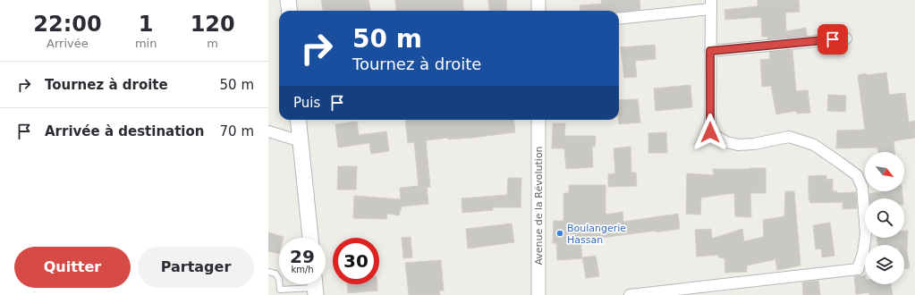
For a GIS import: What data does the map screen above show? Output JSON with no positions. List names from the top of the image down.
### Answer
{
  "streets": {
    "street": ["Avenue de la Révolution"]
  },
  "places": ["Boulangerie Hassan"],
  "north": "bottom right",
  "page": {
    "eta": [
      "22:00",
      "Arrivée",
      "1",
      "min",
      "120",
      "m"
    ],
    "turn": ["50 m", "Tournez à droite"],
    "list": [
      {
        "name": "Tournez à droite",
        "value": "50 m"
      },
      {
        "name": "Arrivée à destination",
        "value": "70 m"
      }
    ],
    "then": "Puis",
    "speed": "29 km/h",
    "limit": "30",
    "buttons": ["Quitter", "Partager"]
  }
}
